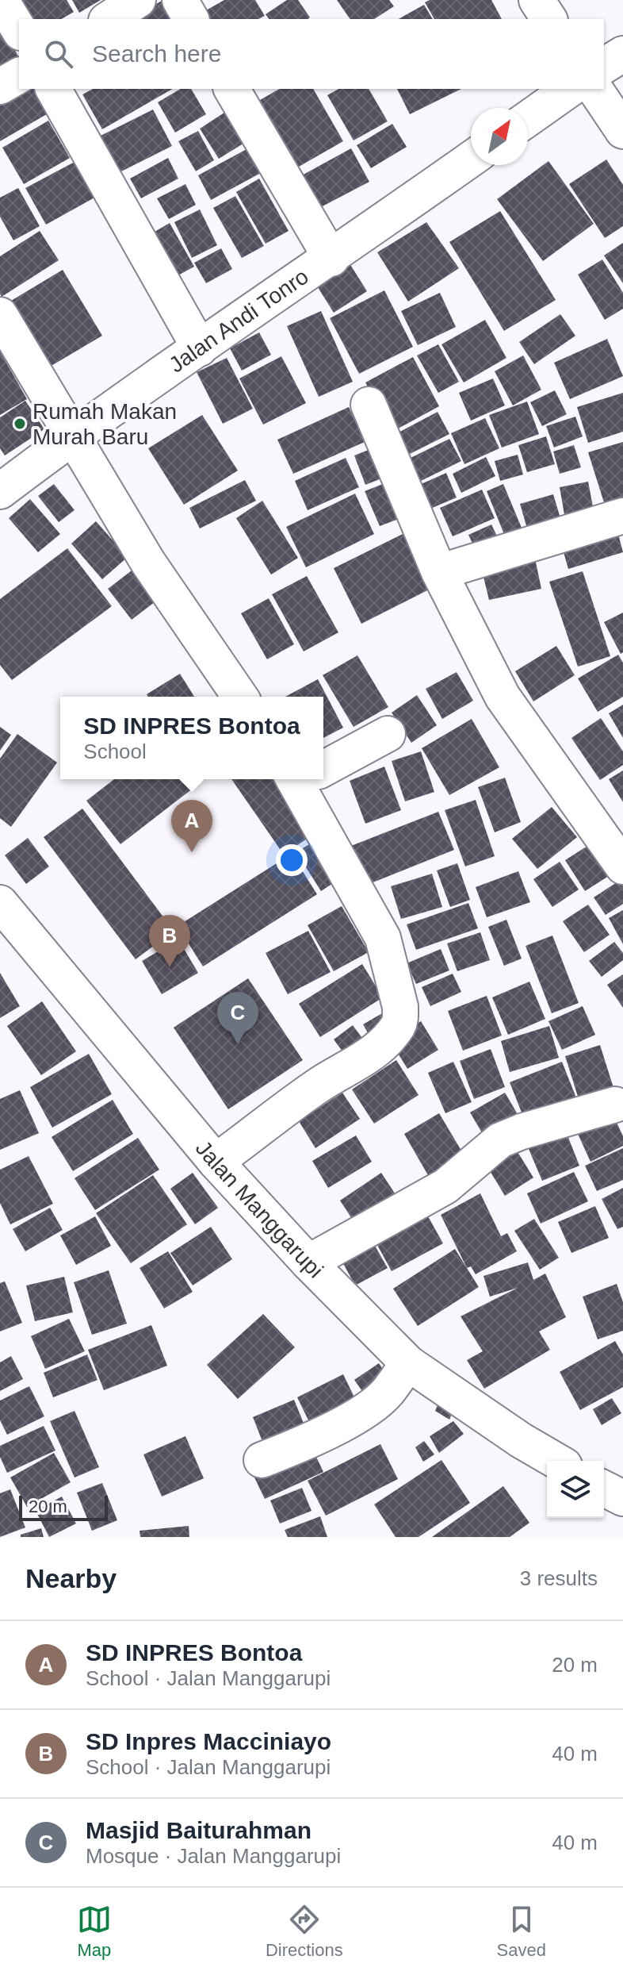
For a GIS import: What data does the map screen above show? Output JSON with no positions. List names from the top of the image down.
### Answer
{
  "streets": {
    "street": ["Jalan Andi Tonro", "Jalan Manggarupi"]
  },
  "places": ["Rumah Makan Murah Baru"],
  "scale_bar": "20 m",
  "north": "top right",
  "page": {
    "search": "Search here",
    "popup": ["SD INPRES Bontoa", "School"],
    "pins": ["A", "B", "C"],
    "scale": "20 m",
    "heading": ["Nearby", "3 results"],
    "list": [
      {
        "mark": "A",
        "name": "SD INPRES Bontoa",
        "note": "School · Jalan Manggarupi",
        "value": "20 m"
      },
      {
        "mark": "B",
        "name": "SD Inpres Macciniayo",
        "note": "School · Jalan Manggarupi",
        "value": "40 m"
      },
      {
        "mark": "C",
        "name": "Masjid Baiturahman",
        "note": "Mosque · Jalan Manggarupi",
        "value": "40 m"
      }
    ],
    "nav": ["Map", "Directions", "Saved"]
  }
}
